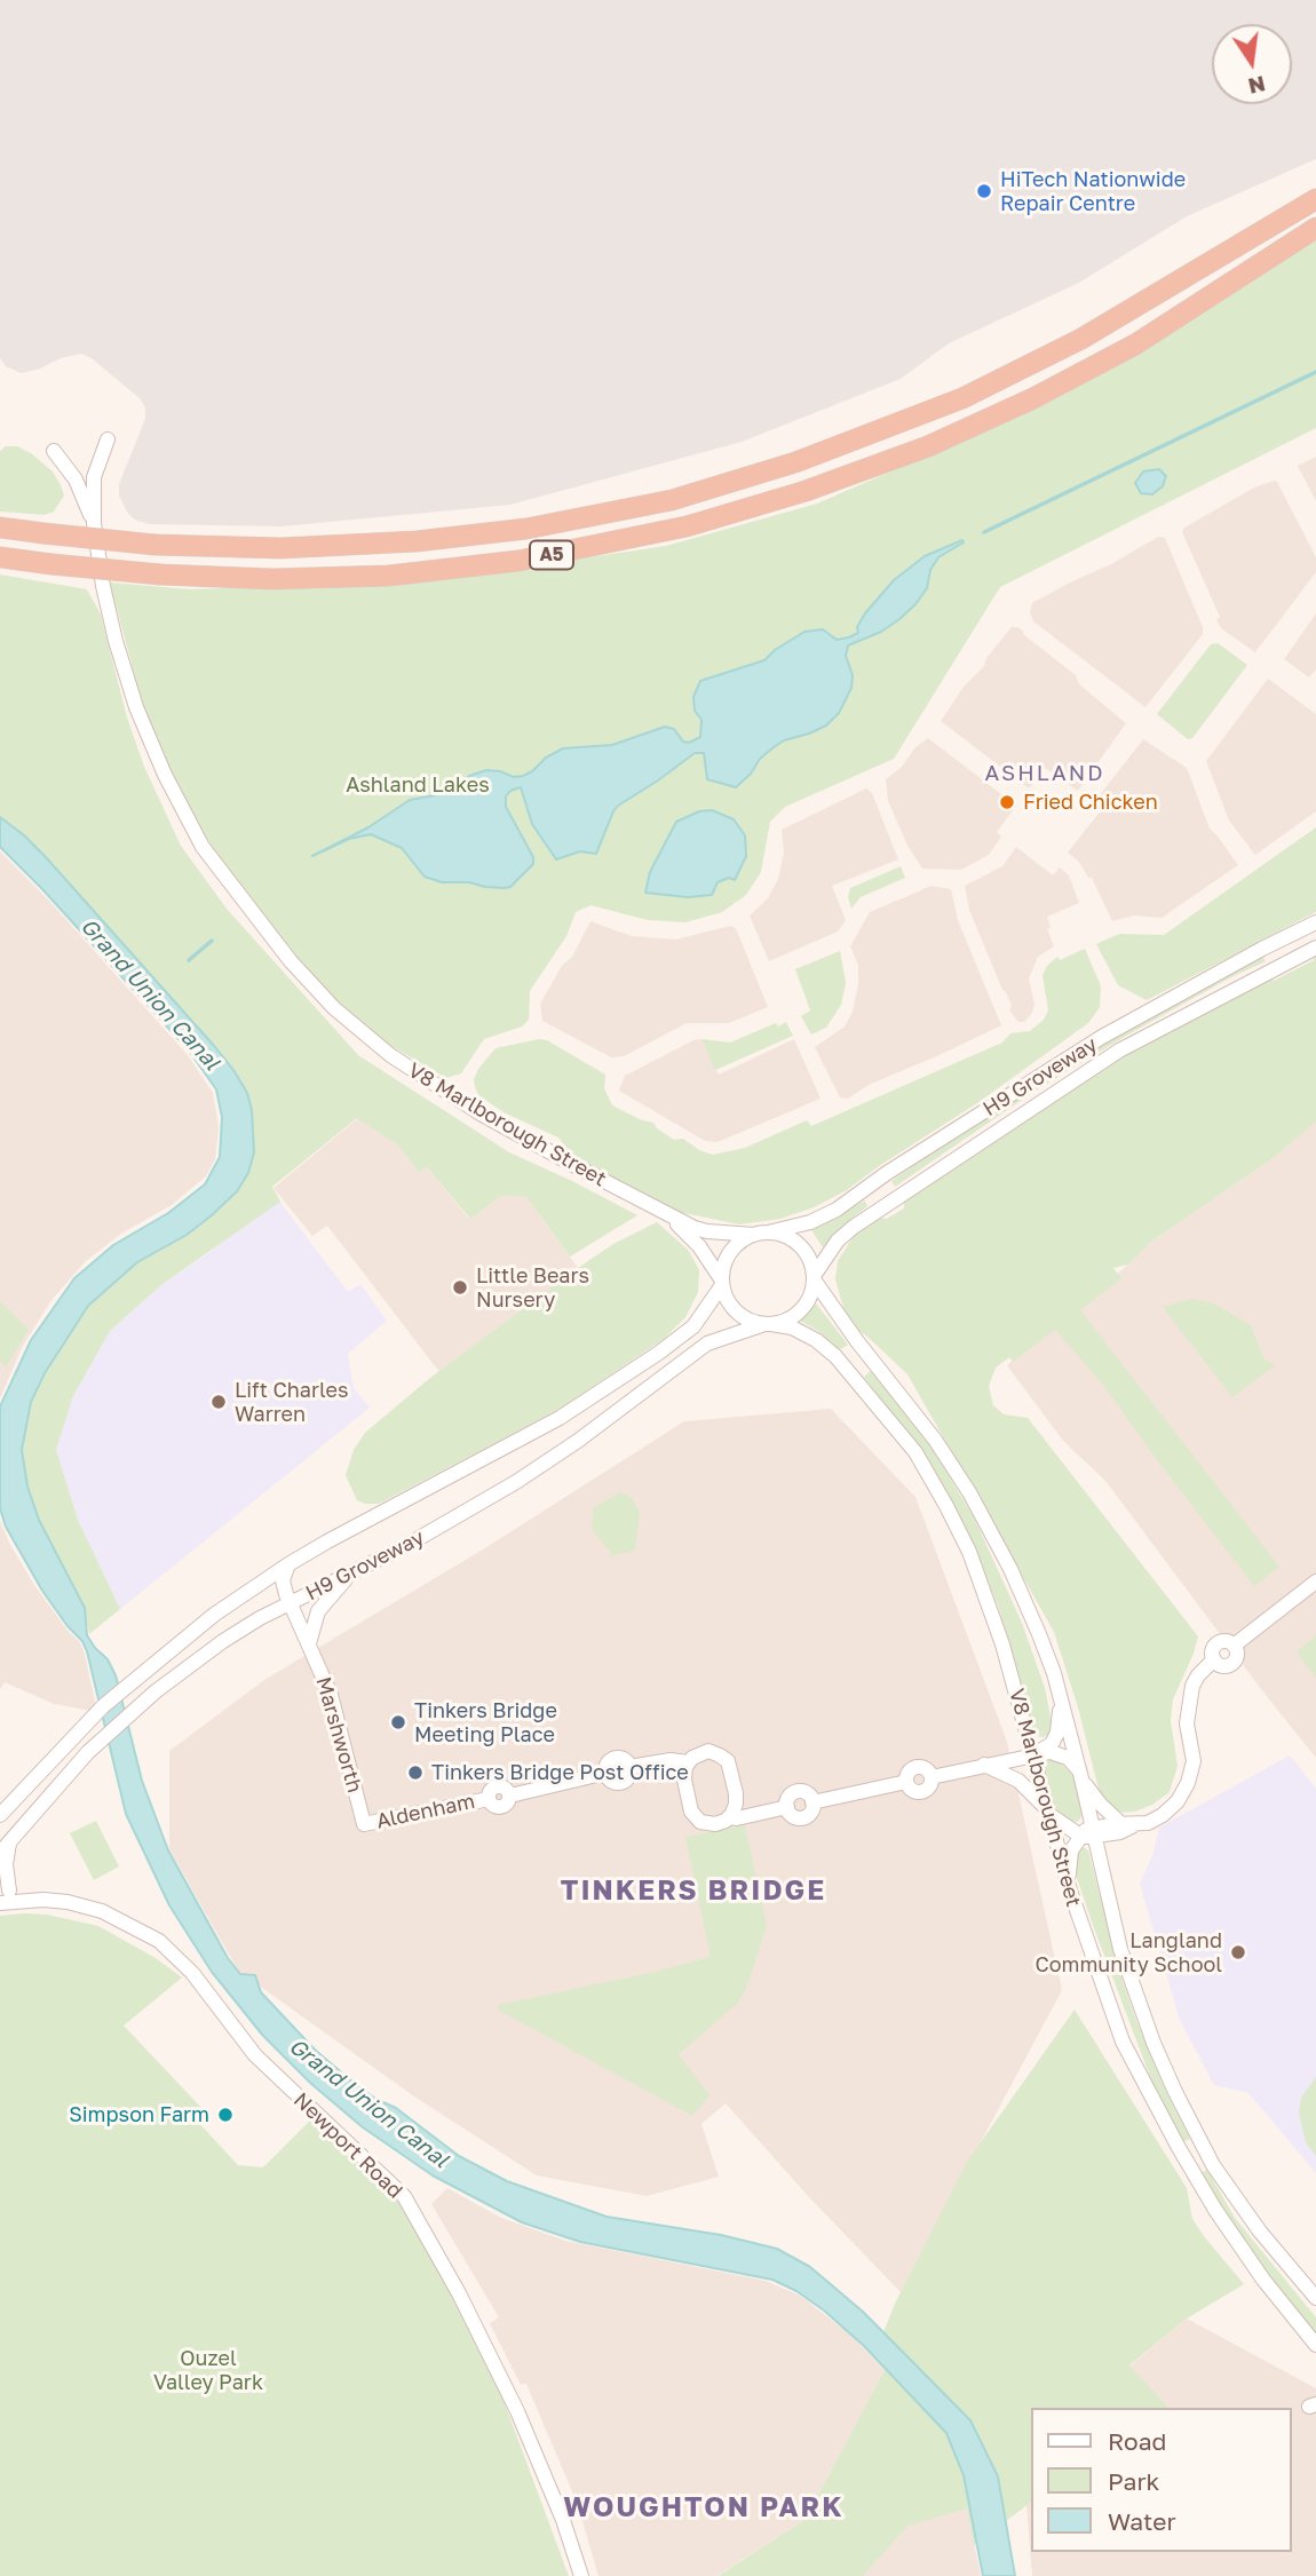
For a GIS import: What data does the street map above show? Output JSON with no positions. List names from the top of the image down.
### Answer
{
  "streets": {
    "highway": ["A5"],
    "street": [
      "H9 Groveway",
      "V8 Marlborough Street",
      "Marshworth",
      "Aldenham",
      "Newport Road"
    ]
  },
  "crossings": [
    ["H9 Groveway", "V8 Marlborough Street"],
    ["H9 Groveway", "Marshworth"],
    ["Marshworth", "Aldenham"]
  ],
  "districts": ["ASHLAND", "TINKERS BRIDGE", "WOUGHTON PARK"],
  "water": ["Grand Union Canal"],
  "parks": ["Ashland Lakes", "Ouzel Valley Park"],
  "places": [
    "HiTech Nationwide Repair Centre",
    "Fried Chicken",
    "Little Bears Nursery",
    "Lift Charles Warren",
    "Tinkers Bridge Meeting Place",
    "Tinkers Bridge Post Office",
    "Langland Community School",
    "Simpson Farm"
  ],
  "legend": ["Road", "Park", "Water"],
  "north": "bottom"
}
